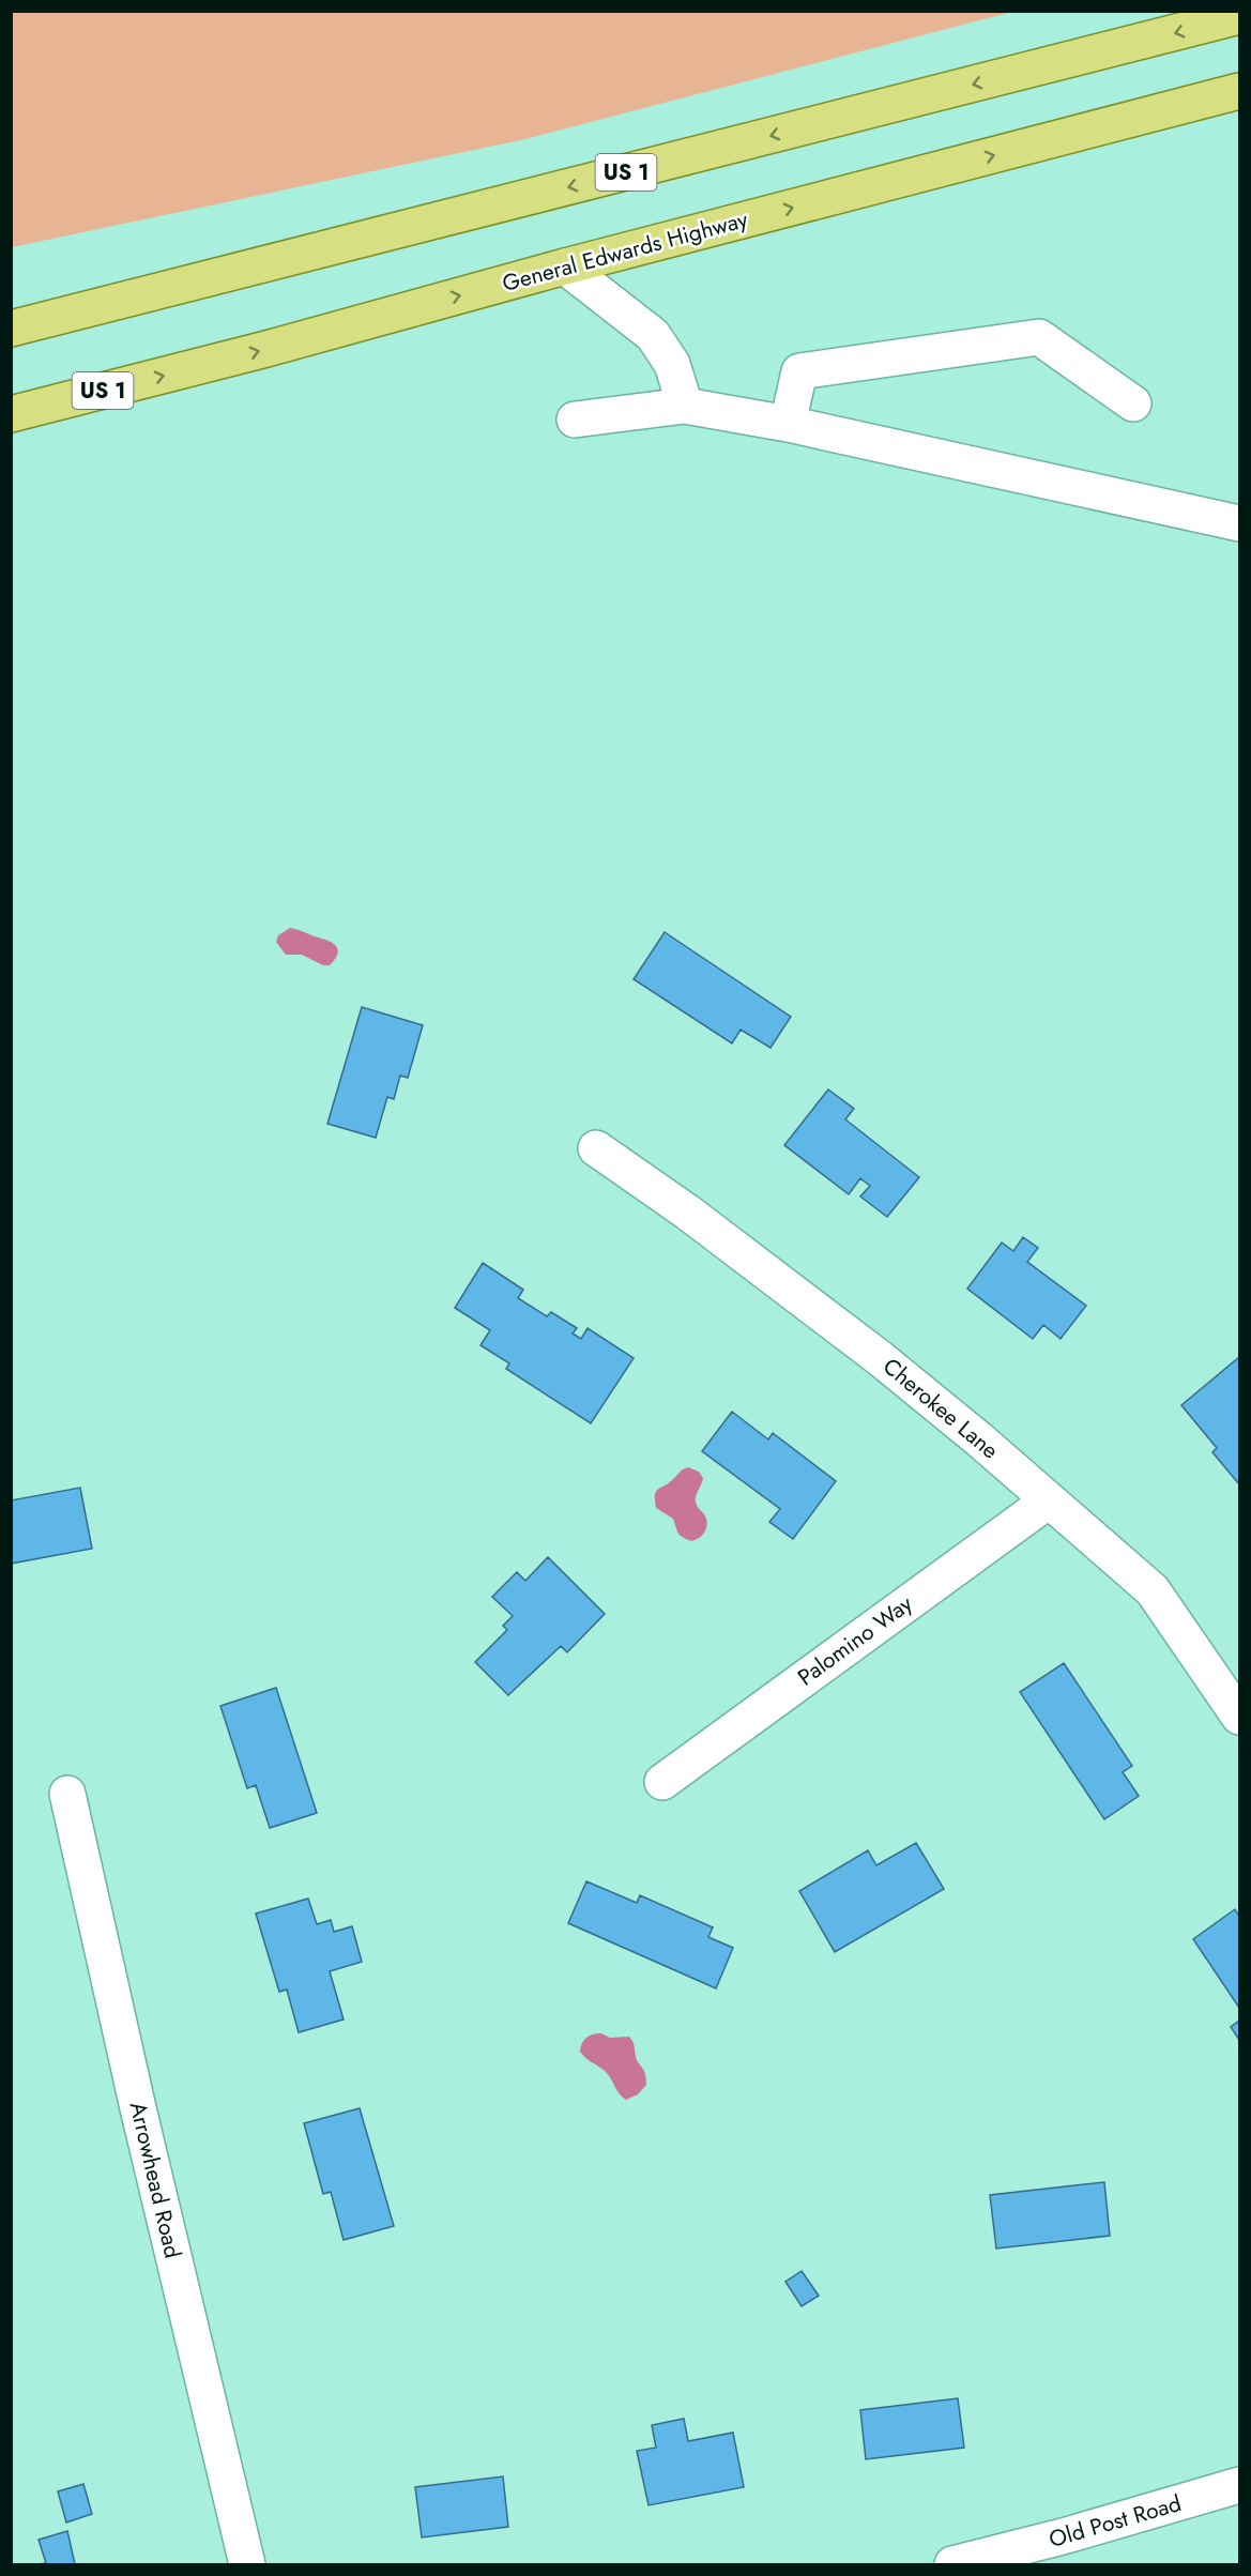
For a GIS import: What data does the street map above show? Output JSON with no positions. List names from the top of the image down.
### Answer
{
  "streets": {
    "main road": ["US 1", "General Edwards Highway"],
    "street": [
      "Cherokee Lane",
      "Palomino Way",
      "Arrowhead Road",
      "Old Post Road"
    ]
  },
  "crossings": [
    ["Cherokee Lane", "Palomino Way"]
  ]
}
